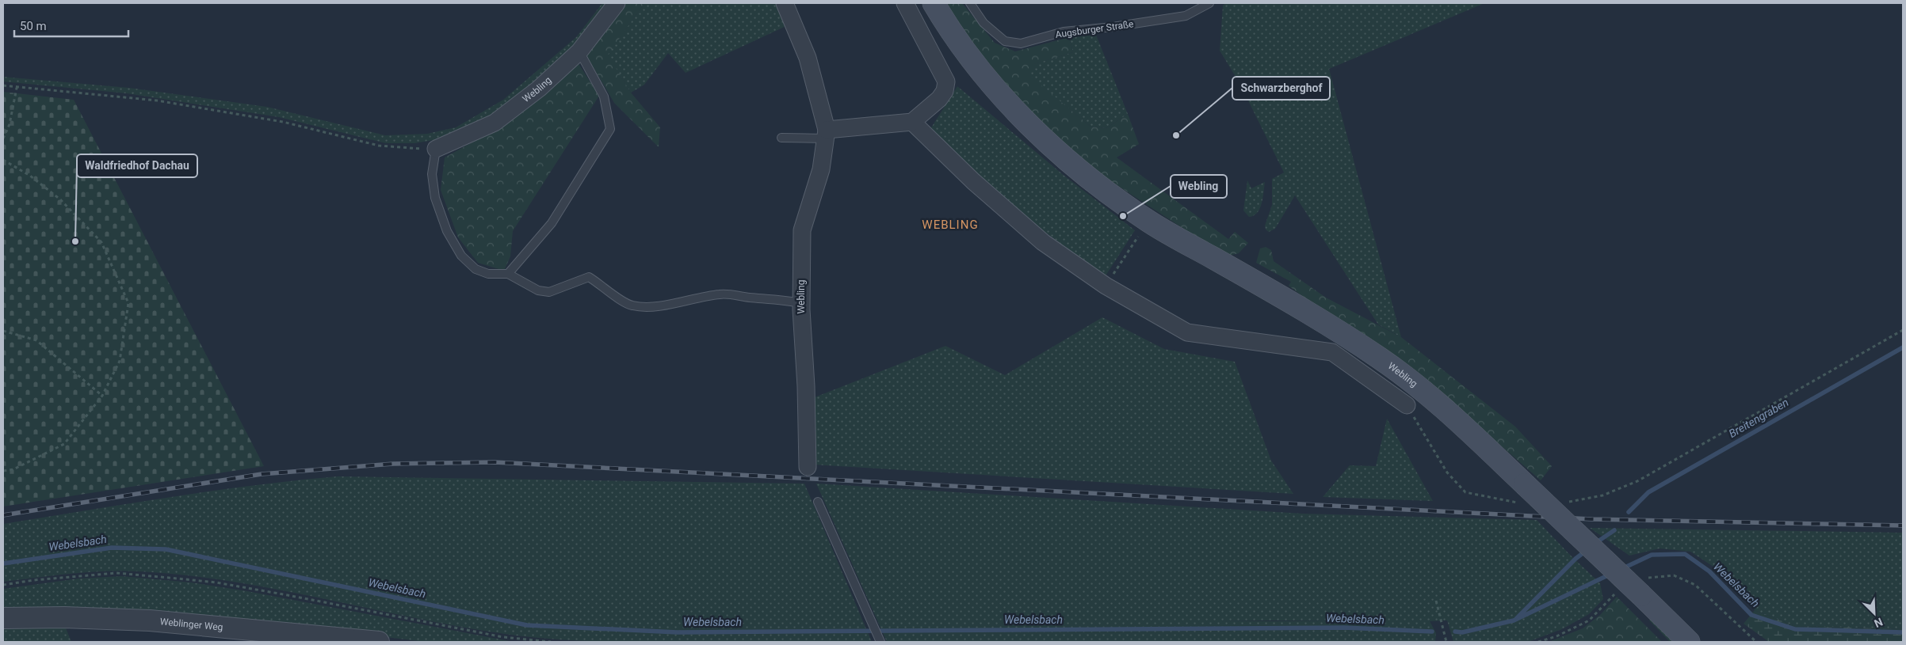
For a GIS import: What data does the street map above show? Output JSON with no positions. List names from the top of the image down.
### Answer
{
  "streets": {
    "main road": ["Webling"],
    "street": ["Weblinger Weg"],
    "lane": ["Augsburger Straße"]
  },
  "districts": ["WEBLING"],
  "water": ["Breitengraben", "Webelsbach"],
  "places": ["Schwarzberghof", "Webling", "Waldfriedhof Dachau"],
  "scale_bar": "50 m",
  "north": "bottom right"
}
